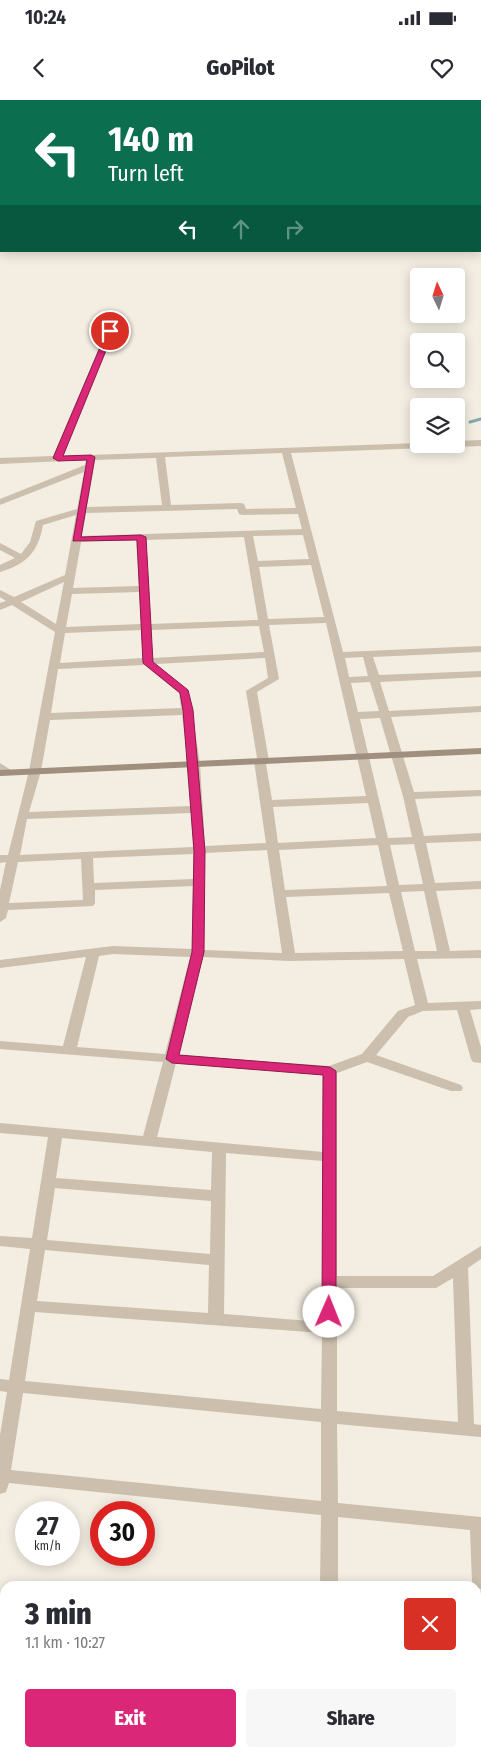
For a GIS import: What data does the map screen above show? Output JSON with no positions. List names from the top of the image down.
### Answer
{
  "north": "top",
  "page": {
    "status": "10:24",
    "header": "GoPilot",
    "turn": ["140 m", "Turn left"],
    "speed": "27 km/h",
    "limit": "30",
    "heading": ["3 min", "1.1 km · 10:27"],
    "buttons": ["Exit", "Share"]
  }
}
